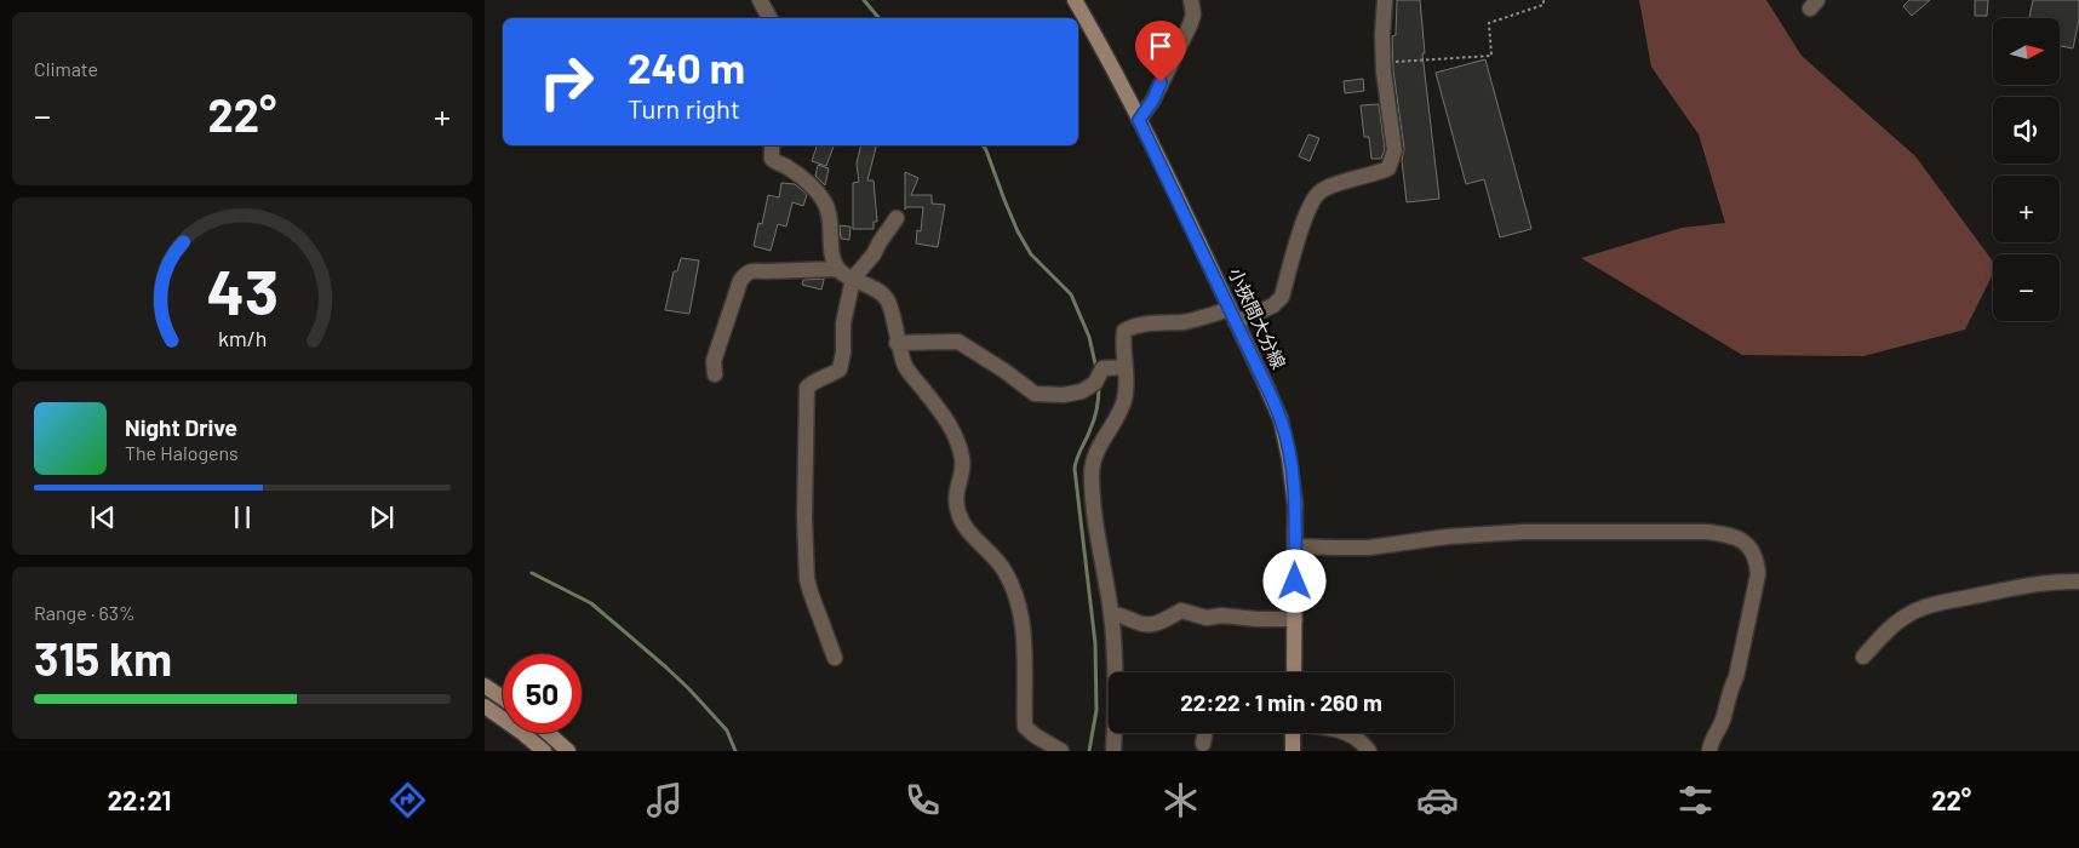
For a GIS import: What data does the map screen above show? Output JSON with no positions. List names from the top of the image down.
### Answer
{
  "streets": {
    "main road": ["小挾間大分線"]
  },
  "north": "right",
  "page": {
    "tile": [
      "Climate",
      ["Range · 63%", "315 km"]
    ],
    "map_buttons": ["+", "−"],
    "turn": ["240 m", "Turn right"],
    "heat": ["−", "22°", "+"],
    "song": ["Night Drive", "The Halogens"],
    "limit": "50",
    "trip": "22:22 · 1 min · 260 m",
    "tabs": ["22:21", "22°"],
    "gauge": ["43", "km/h"]
  }
}
